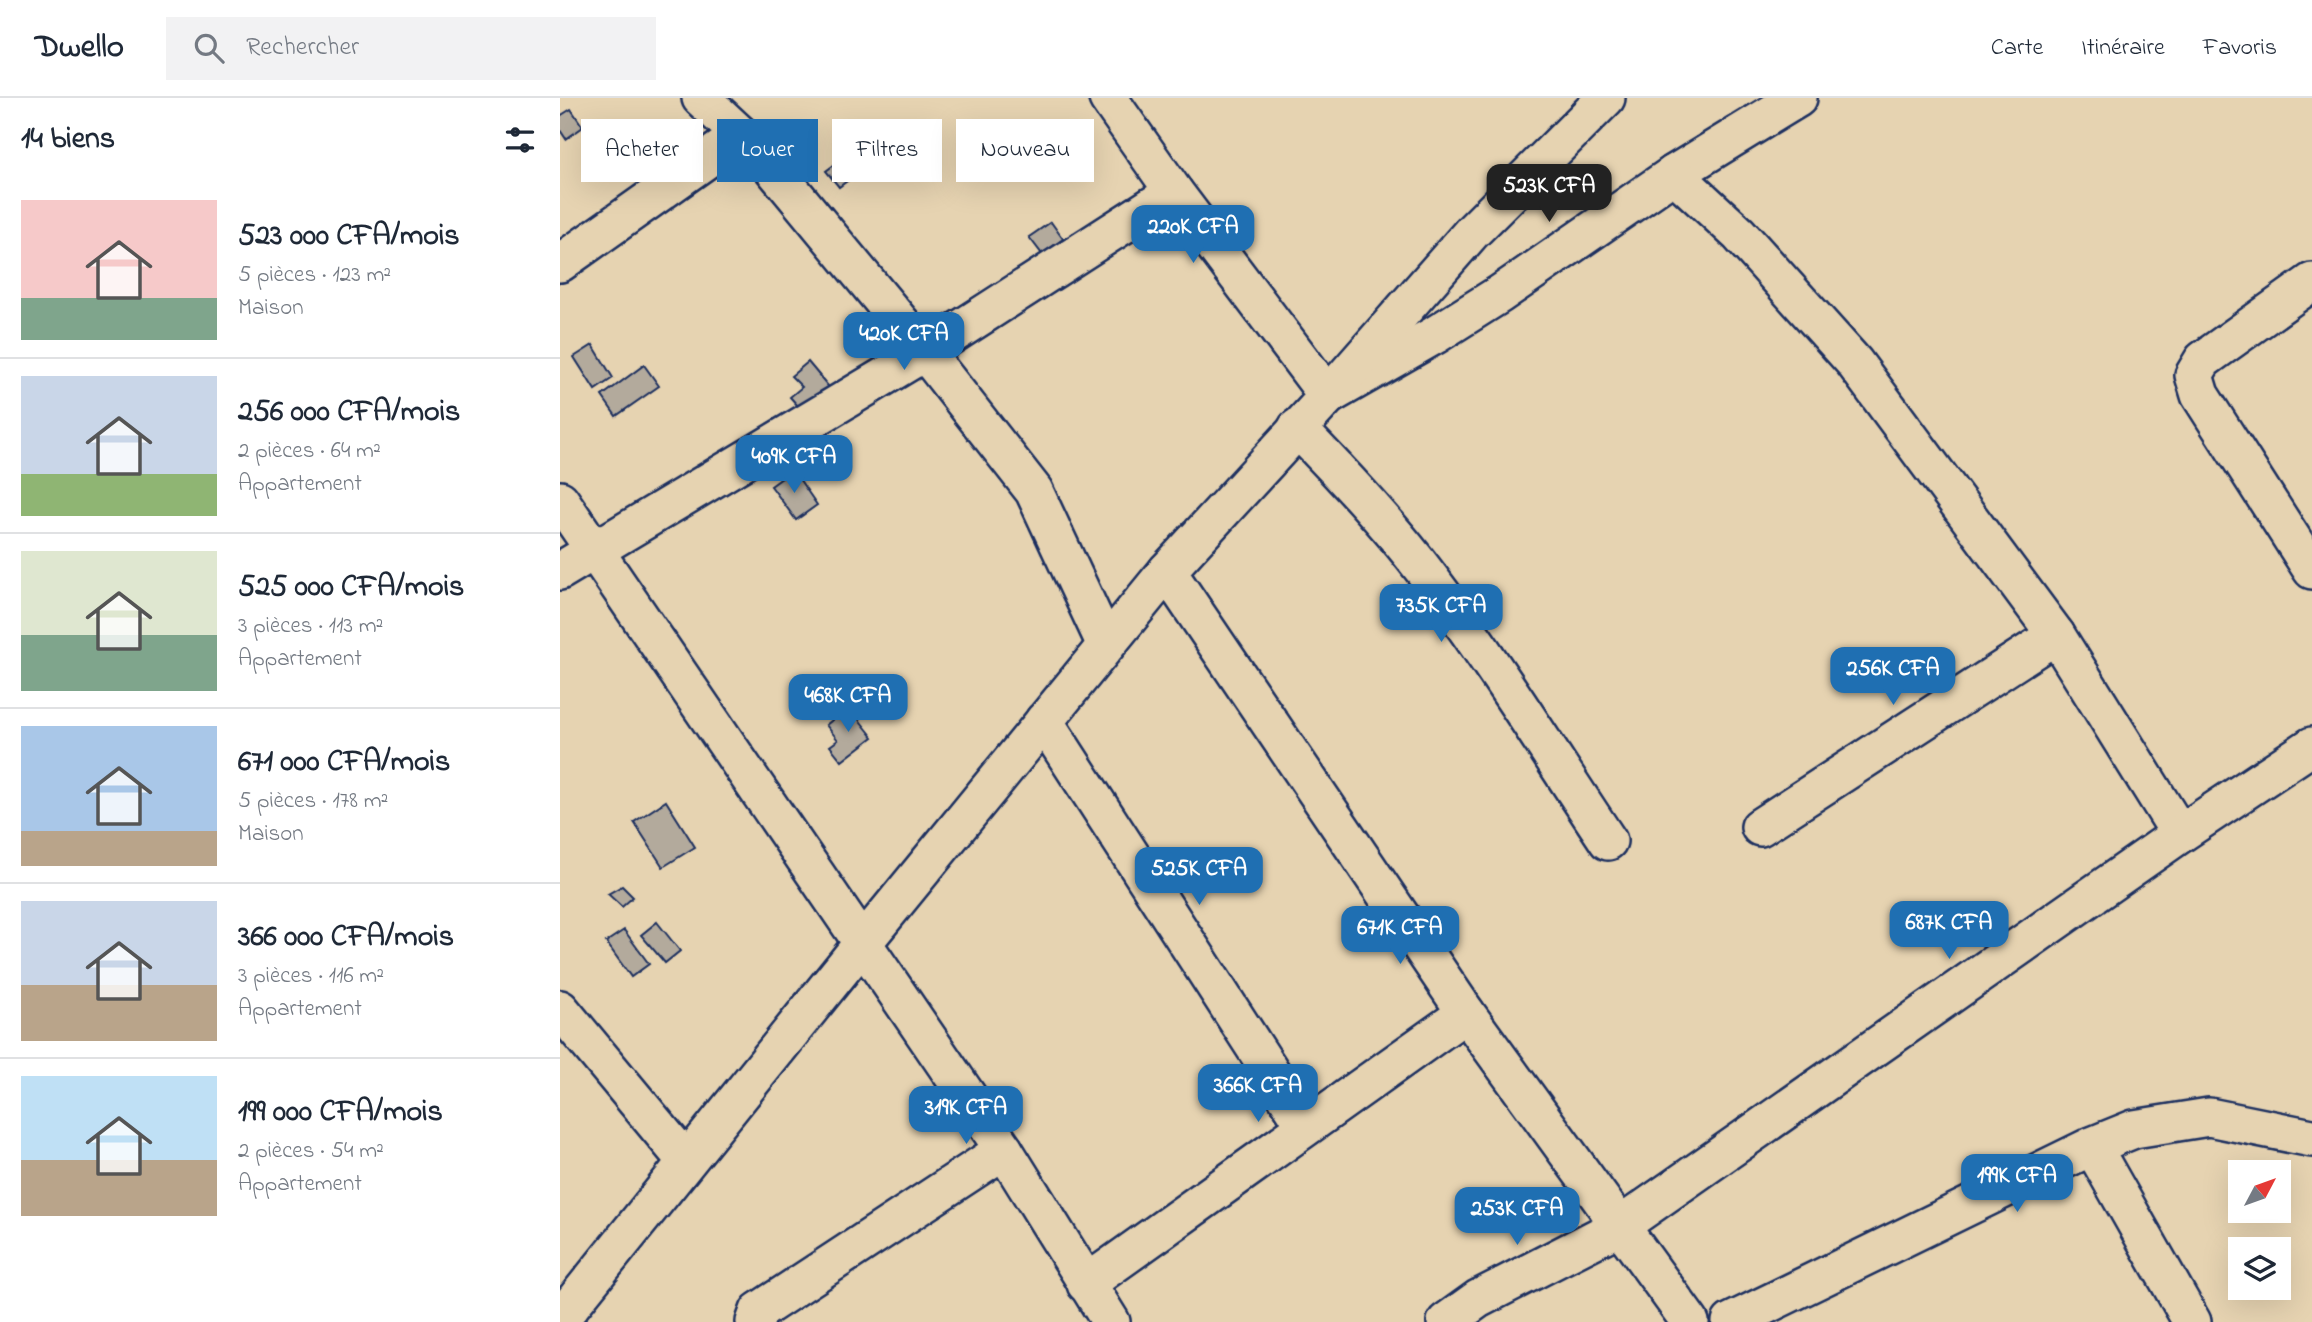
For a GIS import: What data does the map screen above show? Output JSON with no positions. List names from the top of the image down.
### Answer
{
  "north": "top right",
  "page": {
    "header": "Dwello",
    "search": "Rechercher",
    "nav": ["Carte", "Itinéraire", "Favoris"],
    "heading": "14 biens",
    "chip": [
      "Acheter",
      "Louer",
      "Filtres",
      "Nouveau"
    ],
    "price": [
      "523K CFA",
      "220K CFA",
      "420K CFA",
      "409K CFA",
      "735K CFA",
      "256K CFA",
      "468K CFA",
      "525K CFA",
      "687K CFA",
      "671K CFA",
      "366K CFA",
      "319K CFA",
      "199K CFA",
      "253K CFA"
    ],
    "list": [
      {
        "name": "523 000 CFA/mois",
        "note": "5 pièces · 123 m² · Maison"
      },
      {
        "name": "256 000 CFA/mois",
        "note": "2 pièces · 64 m² · Appartement"
      },
      {
        "name": "525 000 CFA/mois",
        "note": "3 pièces · 113 m² · Appartement"
      },
      {
        "name": "671 000 CFA/mois",
        "note": "5 pièces · 178 m² · Maison"
      },
      {
        "name": "366 000 CFA/mois",
        "note": "3 pièces · 116 m² · Appartement"
      },
      {
        "name": "199 000 CFA/mois",
        "note": "2 pièces · 54 m² · Appartement"
      }
    ]
  }
}
